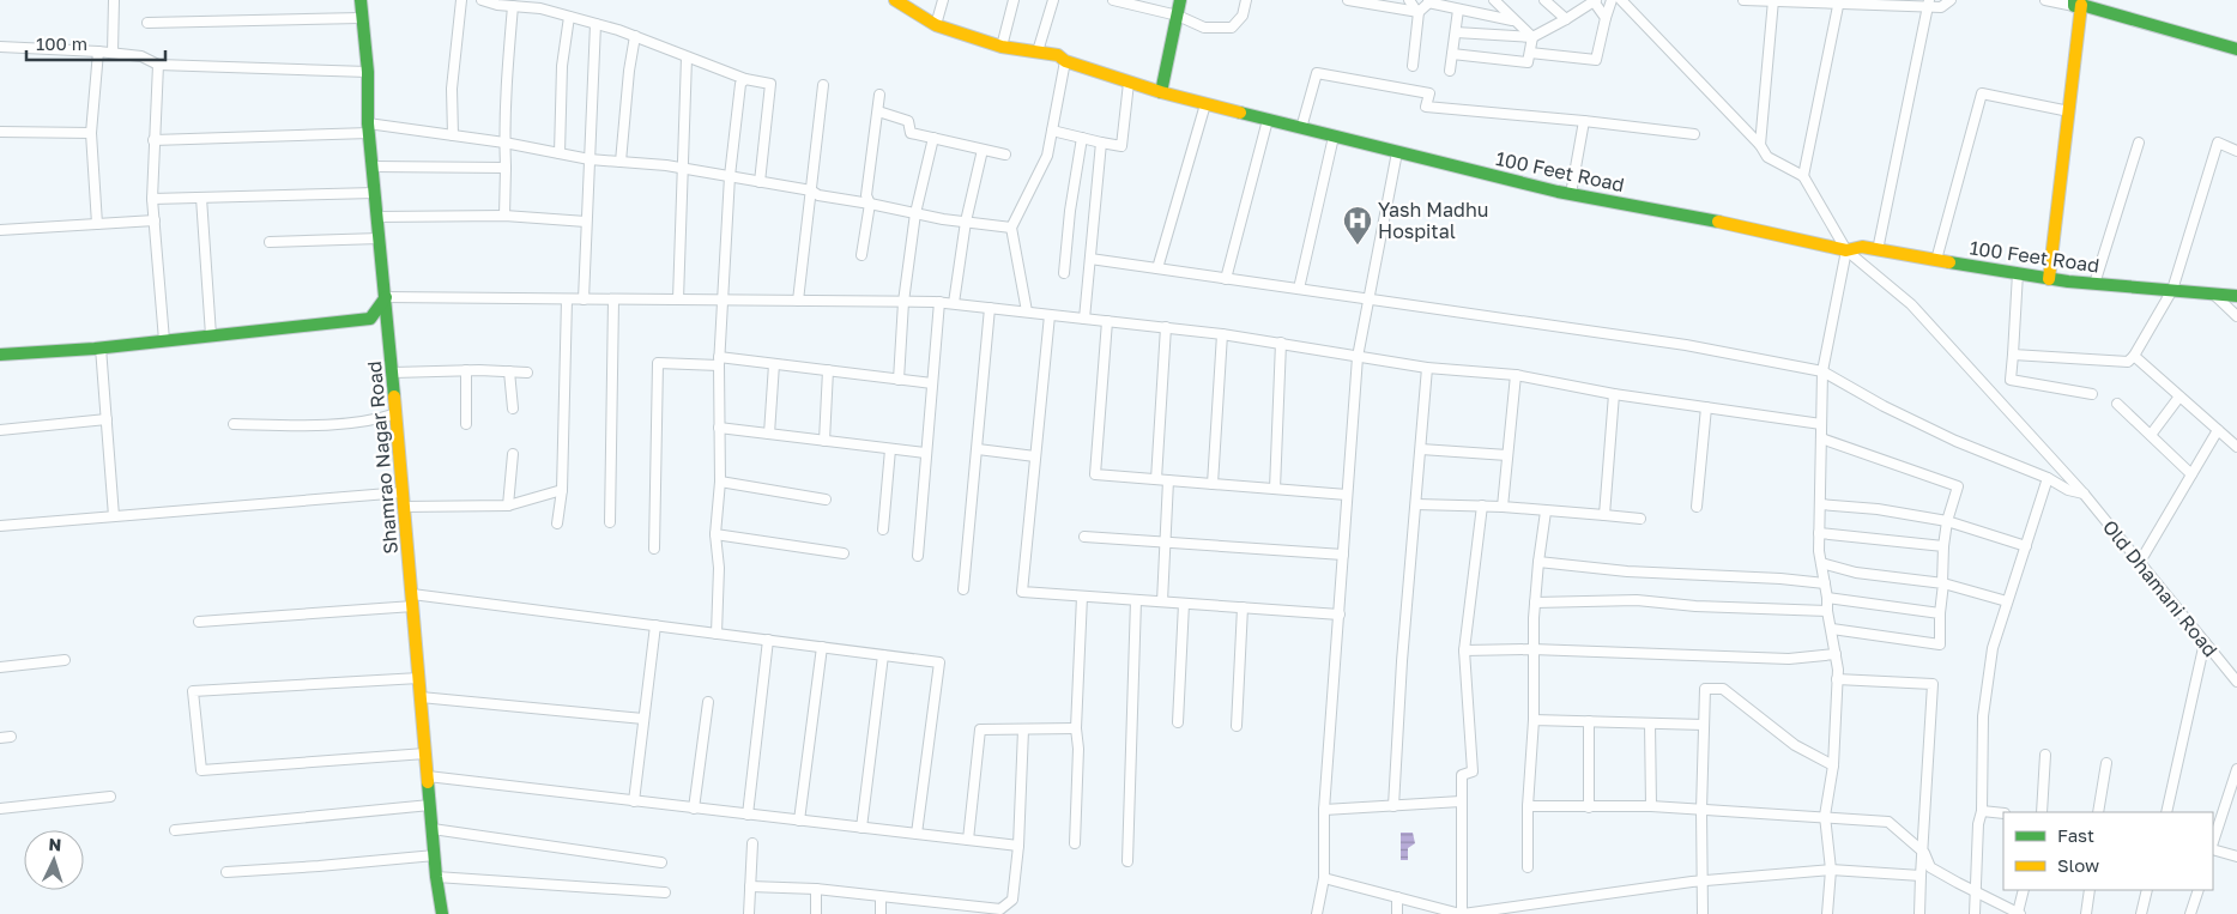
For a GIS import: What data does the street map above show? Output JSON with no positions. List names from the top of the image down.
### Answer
{
  "streets": {
    "street": ["100 Feet Road", "Shamrao Nagar Road", "Old Dhamani Road"]
  },
  "crossings": [
    ["100 Feet Road", "Old Dhamani Road"]
  ],
  "places": {
    "hospital": ["Yash Madhu Hospital"]
  },
  "legend": ["Fast", "Slow"],
  "scale_bar": "100 m",
  "north": "top"
}
